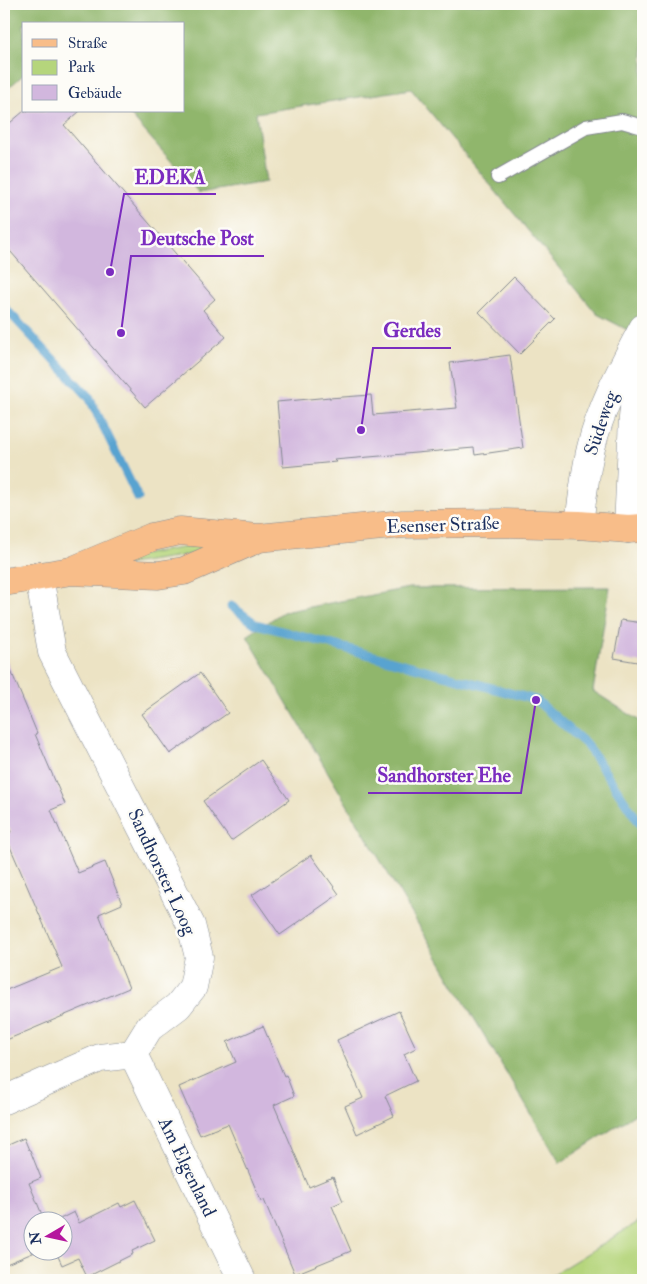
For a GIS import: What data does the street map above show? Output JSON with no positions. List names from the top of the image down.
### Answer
{
  "streets": {
    "main road": ["Esenser Straße"],
    "street": ["Südeweg", "Sandhorster Loog", "Am Elgenland"]
  },
  "crossings": [
    ["Südeweg", "Esenser Straße"],
    ["Esenser Straße", "Sandhorster Loog"],
    ["Sandhorster Loog", "Am Elgenland"]
  ],
  "places": [
    "EDEKA",
    "Deutsche Post",
    "Gerdes",
    "Sandhorster Ehe"
  ],
  "legend": ["Straße", "Park", "Gebäude"],
  "north": "left"
}
